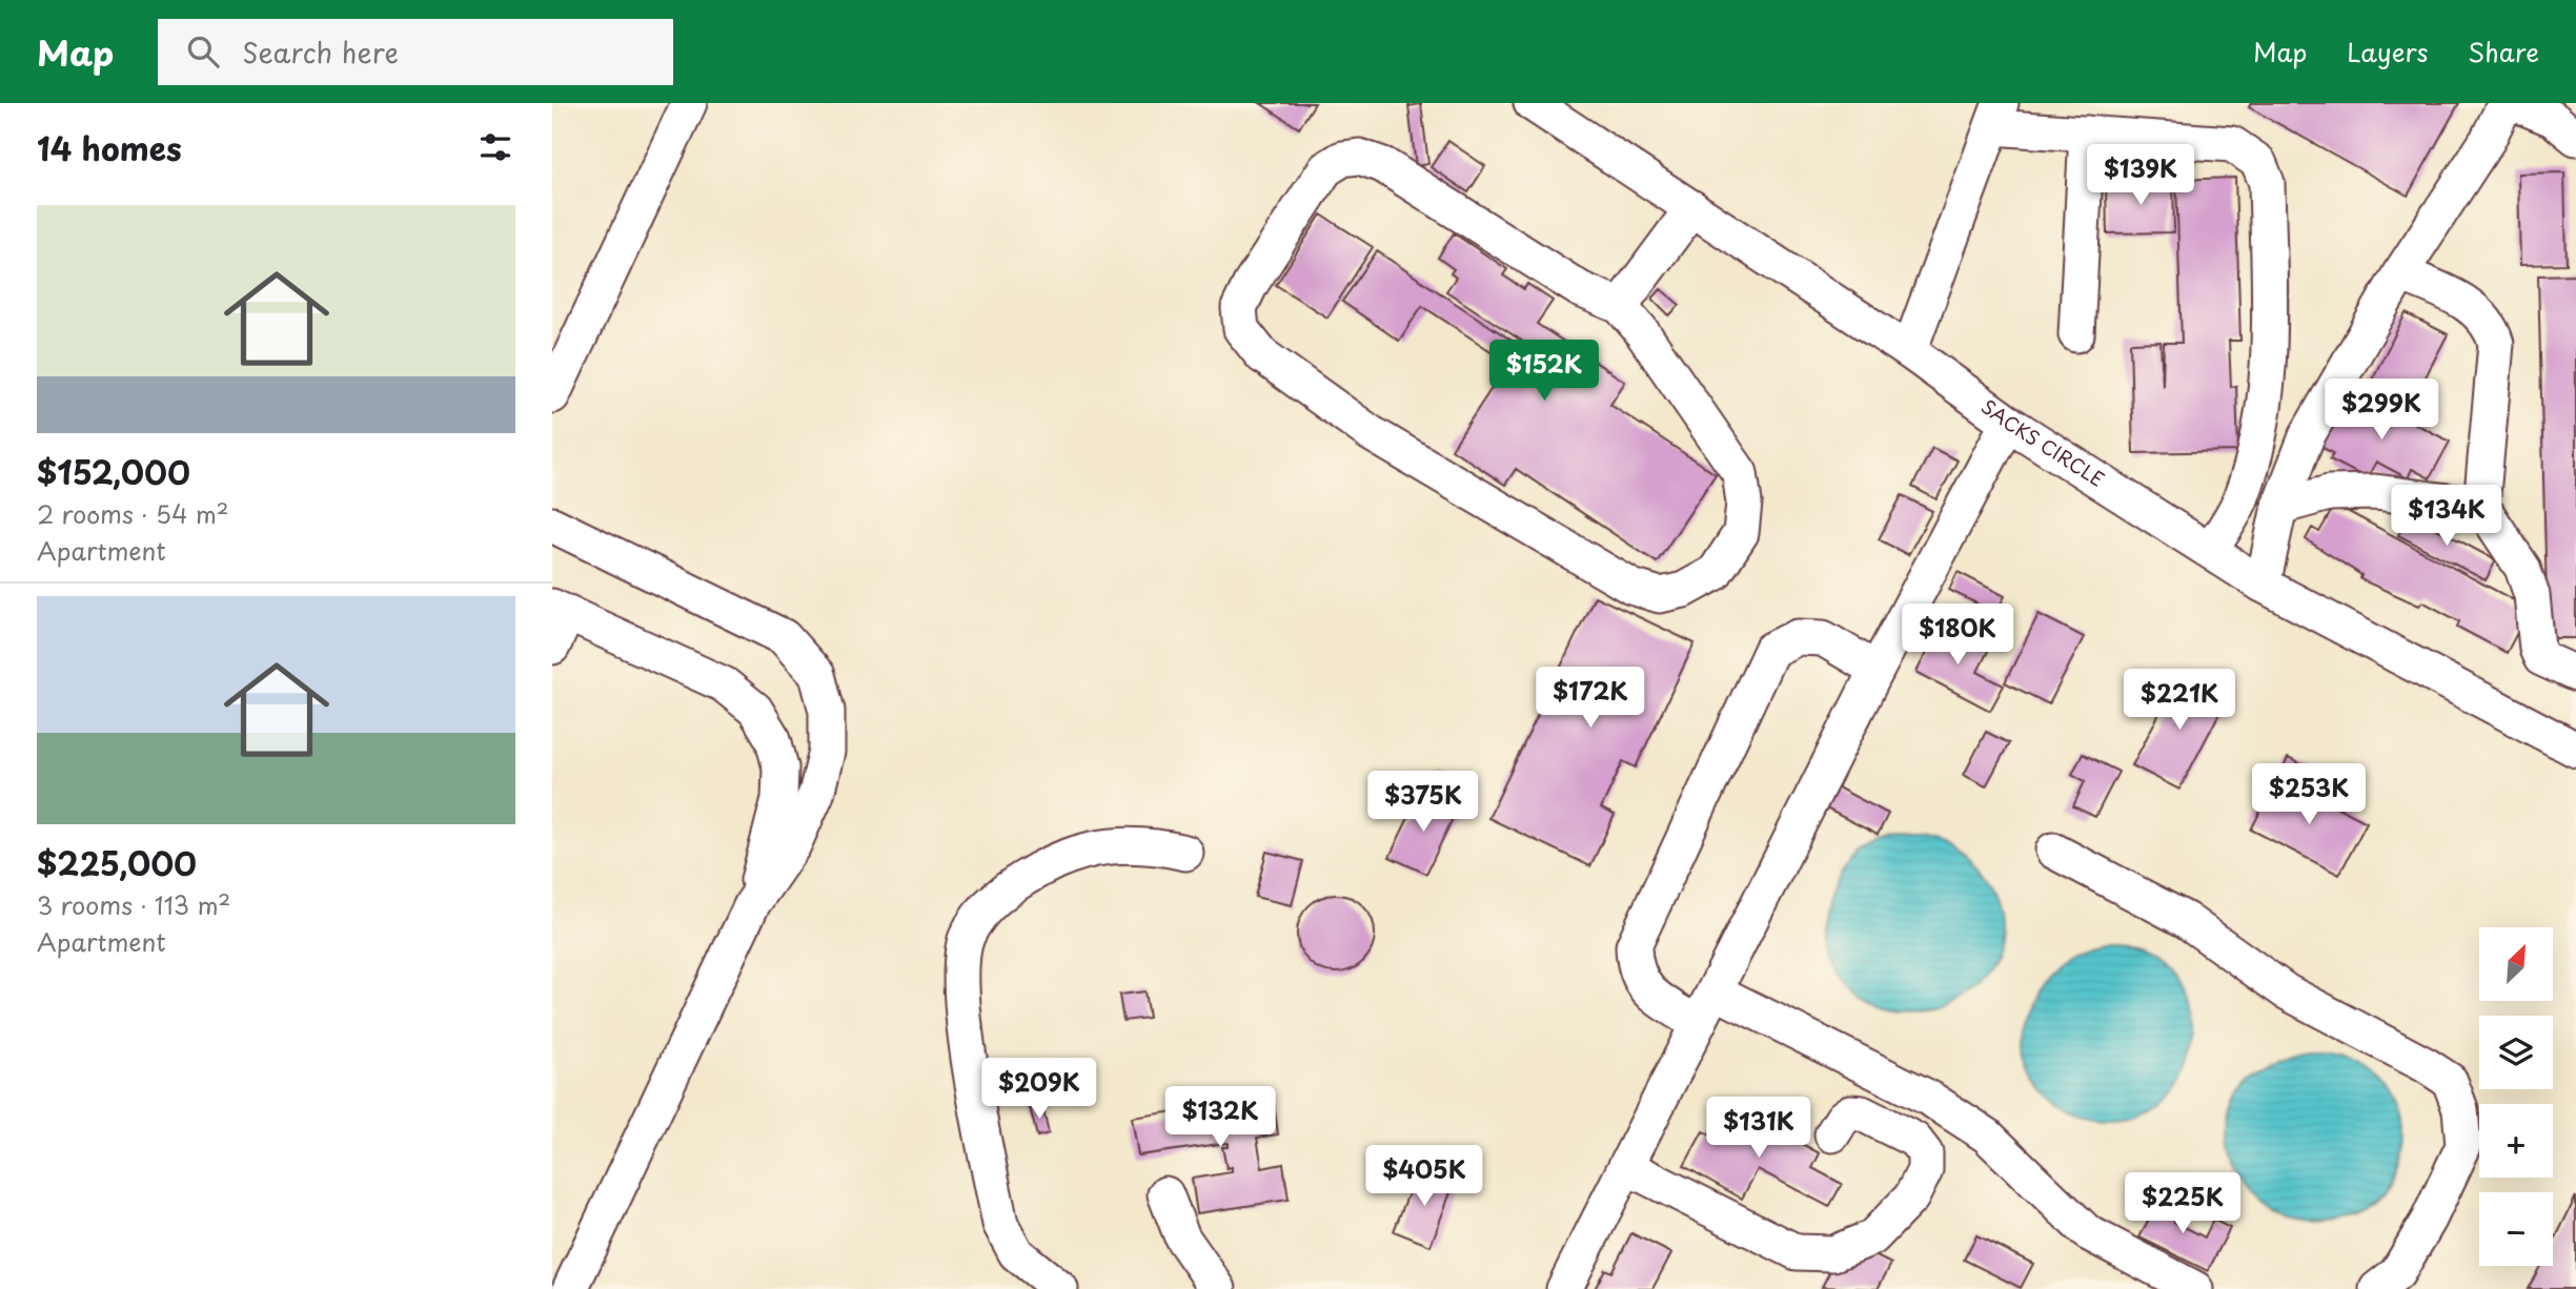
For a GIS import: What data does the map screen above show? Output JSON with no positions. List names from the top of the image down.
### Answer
{
  "streets": {
    "lane": ["SACKS CIRCLE"]
  },
  "north": "top right",
  "page": {
    "header": "Map",
    "search": "Search here",
    "nav": ["Map", "Layers", "Share"],
    "heading": "14 homes",
    "price": [
      "$139K",
      "$152K",
      "$299K",
      "$134K",
      "$180K",
      "$172K",
      "$221K",
      "$253K",
      "$375K",
      "$209K",
      "$132K",
      "$131K",
      "$405K",
      "$225K"
    ],
    "list": [
      {
        "name": "$152,000",
        "note": "2 rooms · 54 m² · Apartment"
      },
      {
        "name": "$225,000",
        "note": "3 rooms · 113 m² · Apartment"
      }
    ],
    "map_buttons": ["+", "−"]
  }
}
